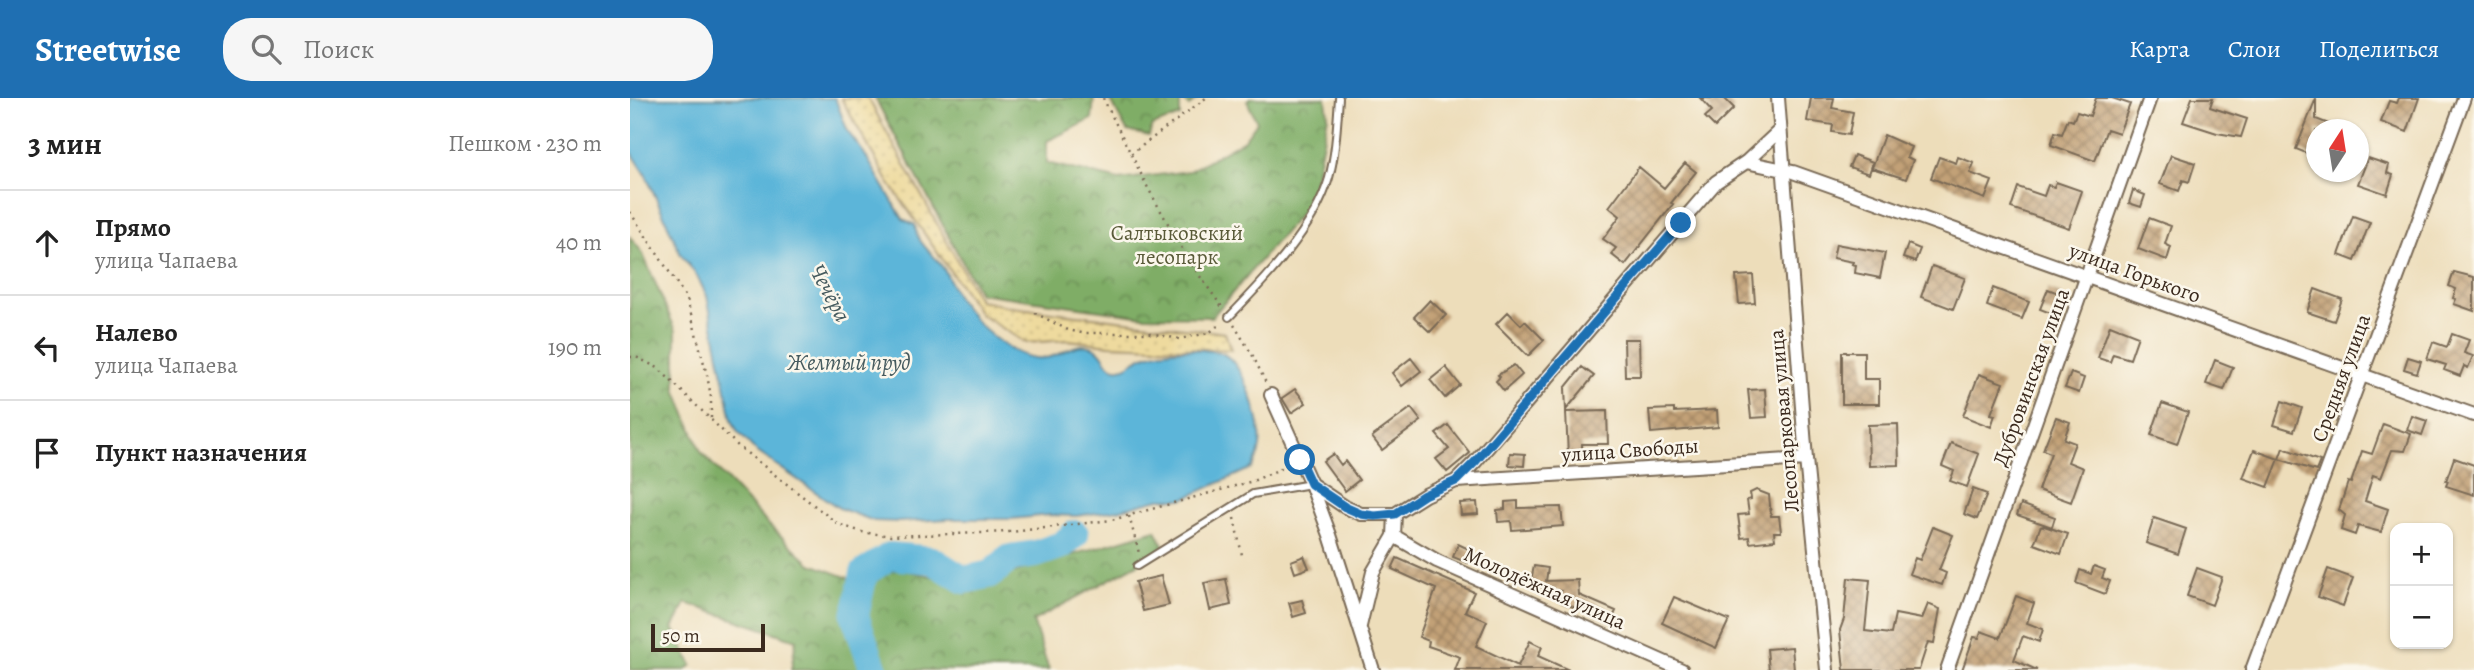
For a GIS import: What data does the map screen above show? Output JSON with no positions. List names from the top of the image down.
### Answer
{
  "streets": {
    "street": [
      "улица Горького",
      "Дубровинская улица",
      "Средняя улица",
      "Лесопарковая улица",
      "улица Свободы",
      "Молодёжная улица"
    ]
  },
  "crossings": [
    ["улица Горького", "Дубровинская улица"],
    ["улица Горького", "Средняя улица"],
    ["улица Горького", "Лесопарковая улица"],
    ["Лесопарковая улица", "улица Свободы"]
  ],
  "water": ["Чечёра", "Желтый пруд"],
  "parks": ["Салтыковский лесопарк"],
  "scale_bar": "50 m",
  "north": "top",
  "page": {
    "header": "Streetwise",
    "search": "Поиск",
    "nav": ["Карта", "Слои", "Поделиться"],
    "heading": ["3 мин", "Пешком · 230 m"],
    "list": [
      ["Прямо", "улица Чапаева", "40 m"],
      ["Налево", "улица Чапаева", "190 m"],
      "Пункт назначения"
    ],
    "map_buttons": ["+", "−"],
    "scale": "50 m"
  }
}
